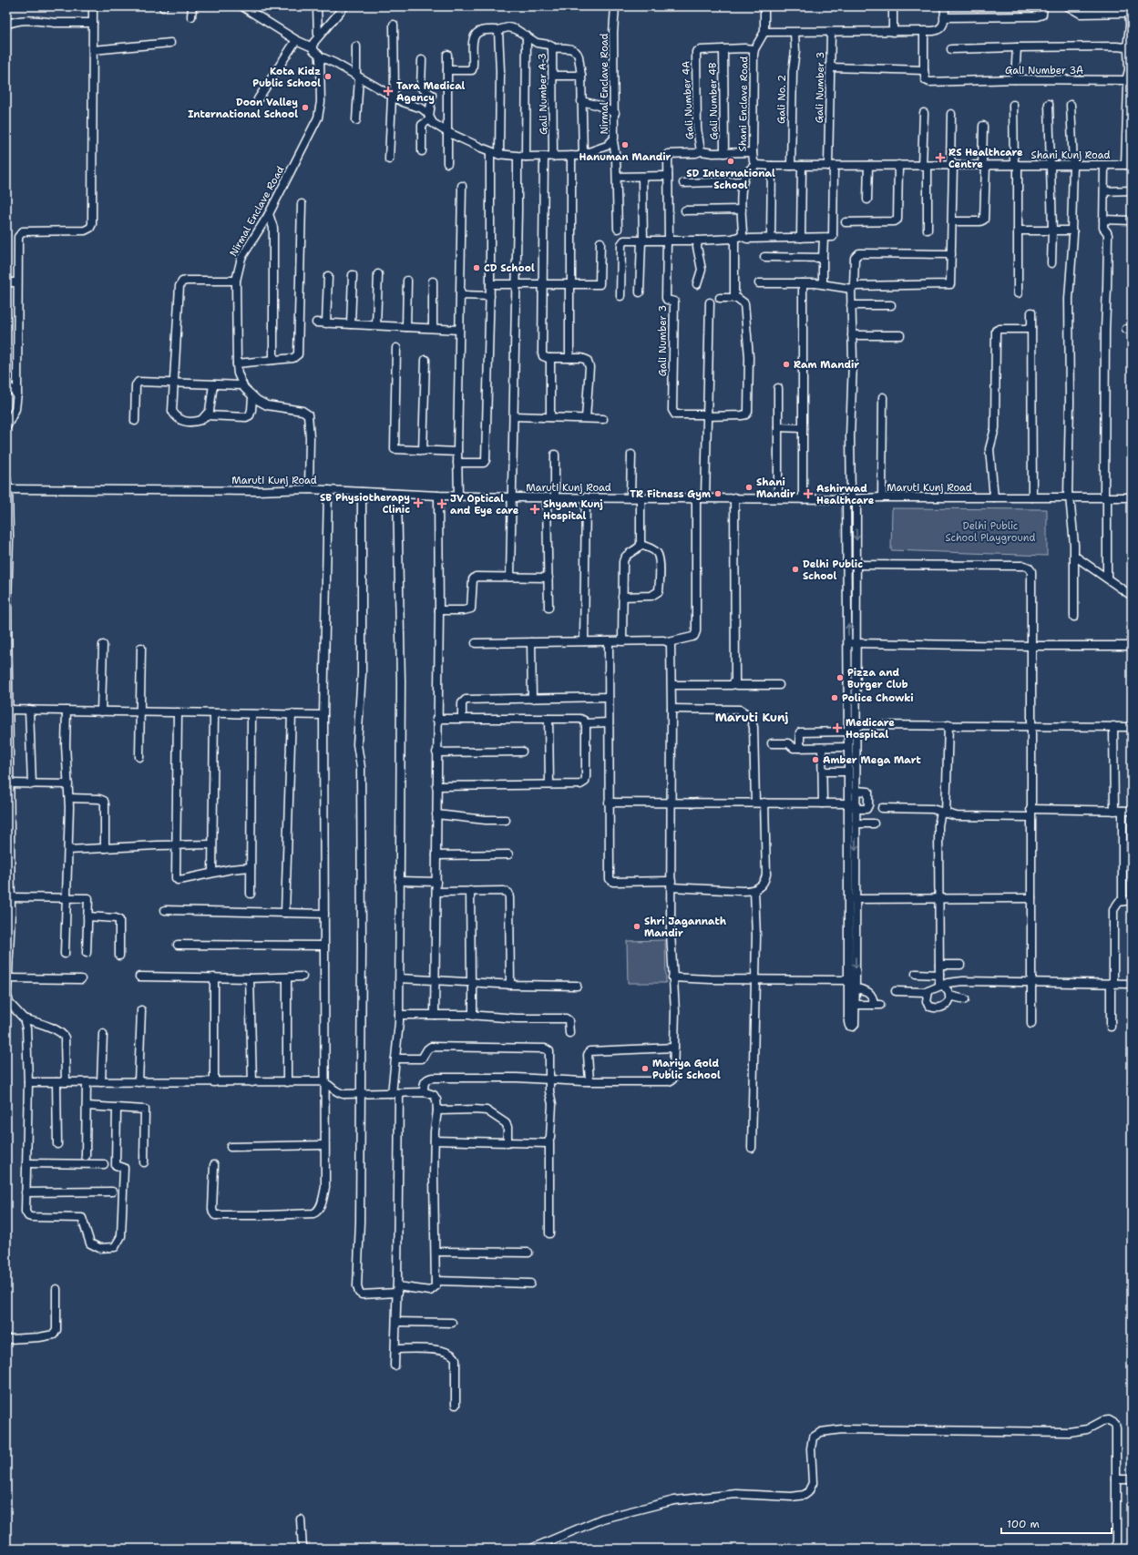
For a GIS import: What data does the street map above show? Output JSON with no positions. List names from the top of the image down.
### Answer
{
  "streets": {
    "street": [
      "Gali Number 3A",
      "Nirmal Enclave Road",
      "Gali Number 3",
      "Gali Number A-3",
      "Gali No. 2",
      "Gali Number 4A",
      "Gali Number 4B",
      "Shani Enclave Road",
      "Shani Kunj Road",
      "Maruti Kunj Road"
    ]
  },
  "crossings": [
    ["Nirmal Enclave Road", "Gali Number A-3"],
    ["Nirmal Enclave Road", "Maruti Kunj Road"],
    ["Gali Number 3", "Shani Enclave Road"],
    ["Gali Number 3", "Shani Kunj Road"],
    ["Gali No. 2", "Shani Enclave Road"],
    ["Gali Number 4A", "Gali Number 4B"],
    ["Shani Enclave Road", "Shani Kunj Road"]
  ],
  "districts": ["Maruti Kunj"],
  "parks": ["Delhi Public School Playground"],
  "places": {
    "other": [
      "Kota Kidz Public School",
      "Doon Valley International School",
      "Hanuman Mandir",
      "SD International School",
      "CD School",
      "Ram Mandir",
      "Shani Mandir",
      "TR Fitness Gym",
      "Delhi Public School",
      "Pizza and Burger Club",
      "Police Chowki",
      "Amber Mega Mart",
      "Shri Jagannath Mandir",
      "Mariya Gold Public School"
    ],
    "health": [
      "Tara Medical Agency",
      "RS Healthcare Centre",
      "Ashirwad Healthcare",
      "SB Physiotherapy Clinic",
      "JV Optical and Eye care",
      "Shyam Kunj Hospital",
      "Medicare Hospital"
    ]
  },
  "scale_bar": "100 m"
}
